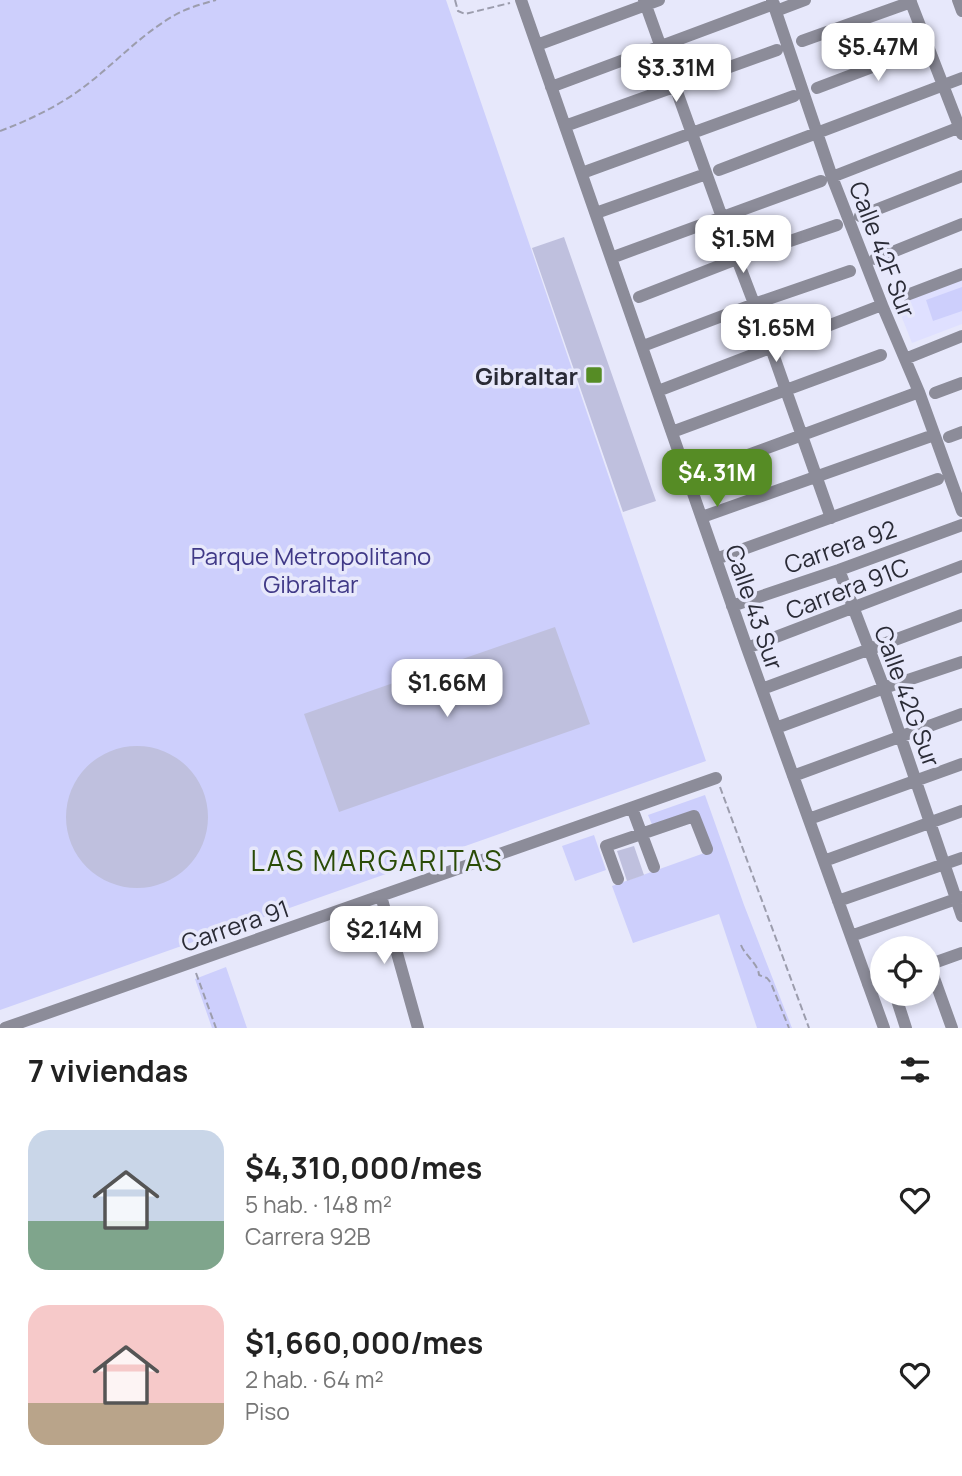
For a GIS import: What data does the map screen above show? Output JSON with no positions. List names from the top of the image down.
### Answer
{
  "streets": {
    "street": [
      "Calle 42F Sur",
      "Carrera 92",
      "Carrera 91C",
      "Calle 43 Sur",
      "Calle 42G Sur",
      "Carrera 91"
    ]
  },
  "crossings": [
    ["Carrera 92", "Calle 43 Sur"],
    ["Carrera 92", "Calle 42G Sur"],
    ["Carrera 91C", "Calle 43 Sur"],
    ["Carrera 91C", "Calle 42G Sur"]
  ],
  "districts": ["LAS MARGARITAS"],
  "parks": ["Parque Metropolitano Gibraltar"],
  "places": {
    "transit": ["Gibraltar"]
  },
  "page": {
    "price": [
      "$5.47M",
      "$3.31M",
      "$1.5M",
      "$1.65M",
      "$4.31M",
      "$1.66M",
      "$2.14M"
    ],
    "heading": "7 viviendas",
    "list": [
      {
        "name": "$4,310,000/mes",
        "note": "5 hab. · 148 m² · Carrera 92B"
      },
      {
        "name": "$1,660,000/mes",
        "note": "2 hab. · 64 m² · Piso"
      }
    ]
  }
}
